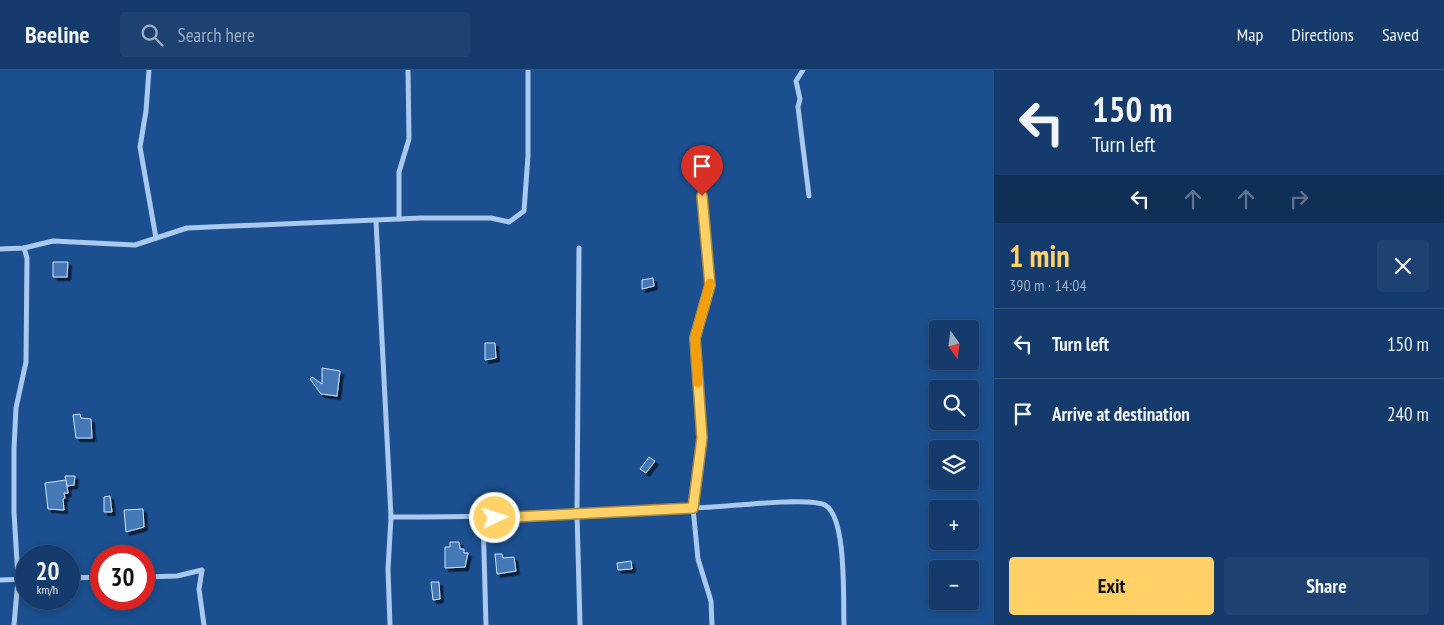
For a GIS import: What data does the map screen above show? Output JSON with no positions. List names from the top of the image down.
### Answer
{
  "north": "bottom",
  "page": {
    "header": "Beeline",
    "search": "Search here",
    "nav": ["Map", "Directions", "Saved"],
    "turn": ["150 m", "Turn left"],
    "heading": ["1 min", "390 m · 14:04"],
    "list": [
      {
        "name": "Turn left",
        "value": "150 m"
      },
      {
        "name": "Arrive at destination",
        "value": "240 m"
      }
    ],
    "map_buttons": ["+", "−"],
    "speed": "20 km/h",
    "limit": "30",
    "buttons": ["Exit", "Share"]
  }
}
